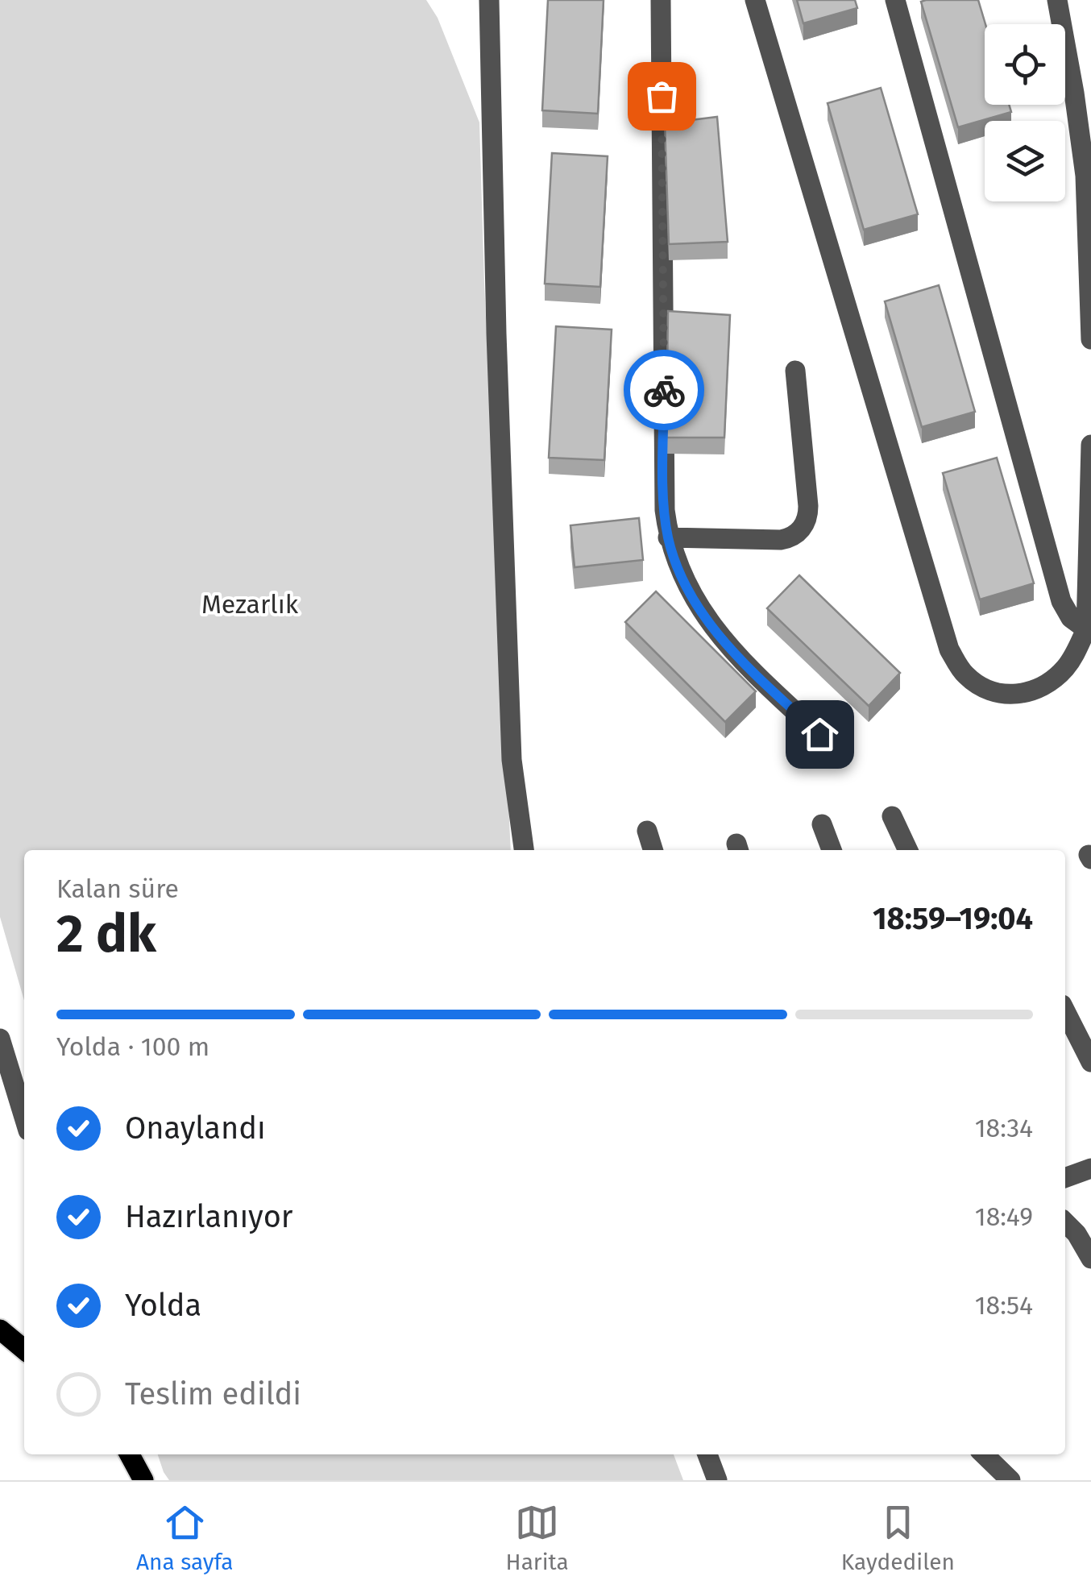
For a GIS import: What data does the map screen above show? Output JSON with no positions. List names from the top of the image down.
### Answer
{
  "parks": ["Mezarlık"],
  "page": {
    "heading": ["2 dk", "Kalan süre", "18:59–19:04"],
    "bar": "Yolda · 100 m",
    "list": [
      ["Onaylandı", "18:34"],
      ["Hazırlanıyor", "18:49"],
      ["Yolda", "18:54"],
      "Teslim edildi"
    ],
    "tabs": ["Ana sayfa", "Harita", "Kaydedilen"]
  }
}
